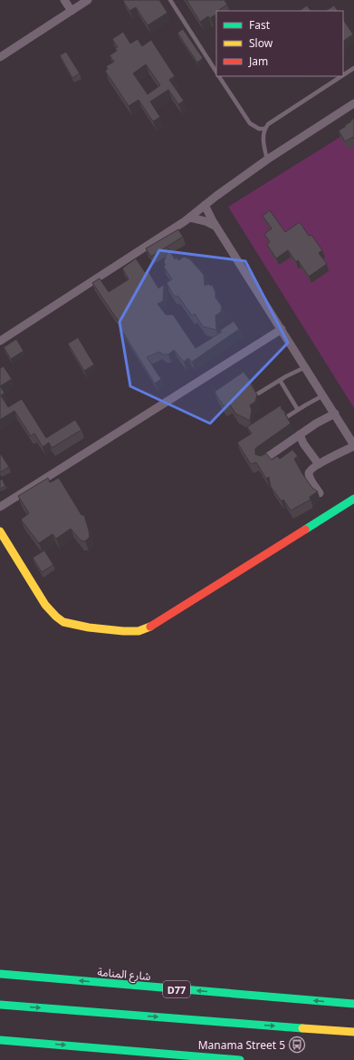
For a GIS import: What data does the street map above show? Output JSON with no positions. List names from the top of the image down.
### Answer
{
  "streets": {
    "main road": ["شارع المنامة", "D77"]
  },
  "places": {
    "bus stop": ["Manama Street 5"]
  },
  "legend": ["Fast", "Slow", "Jam"]
}
